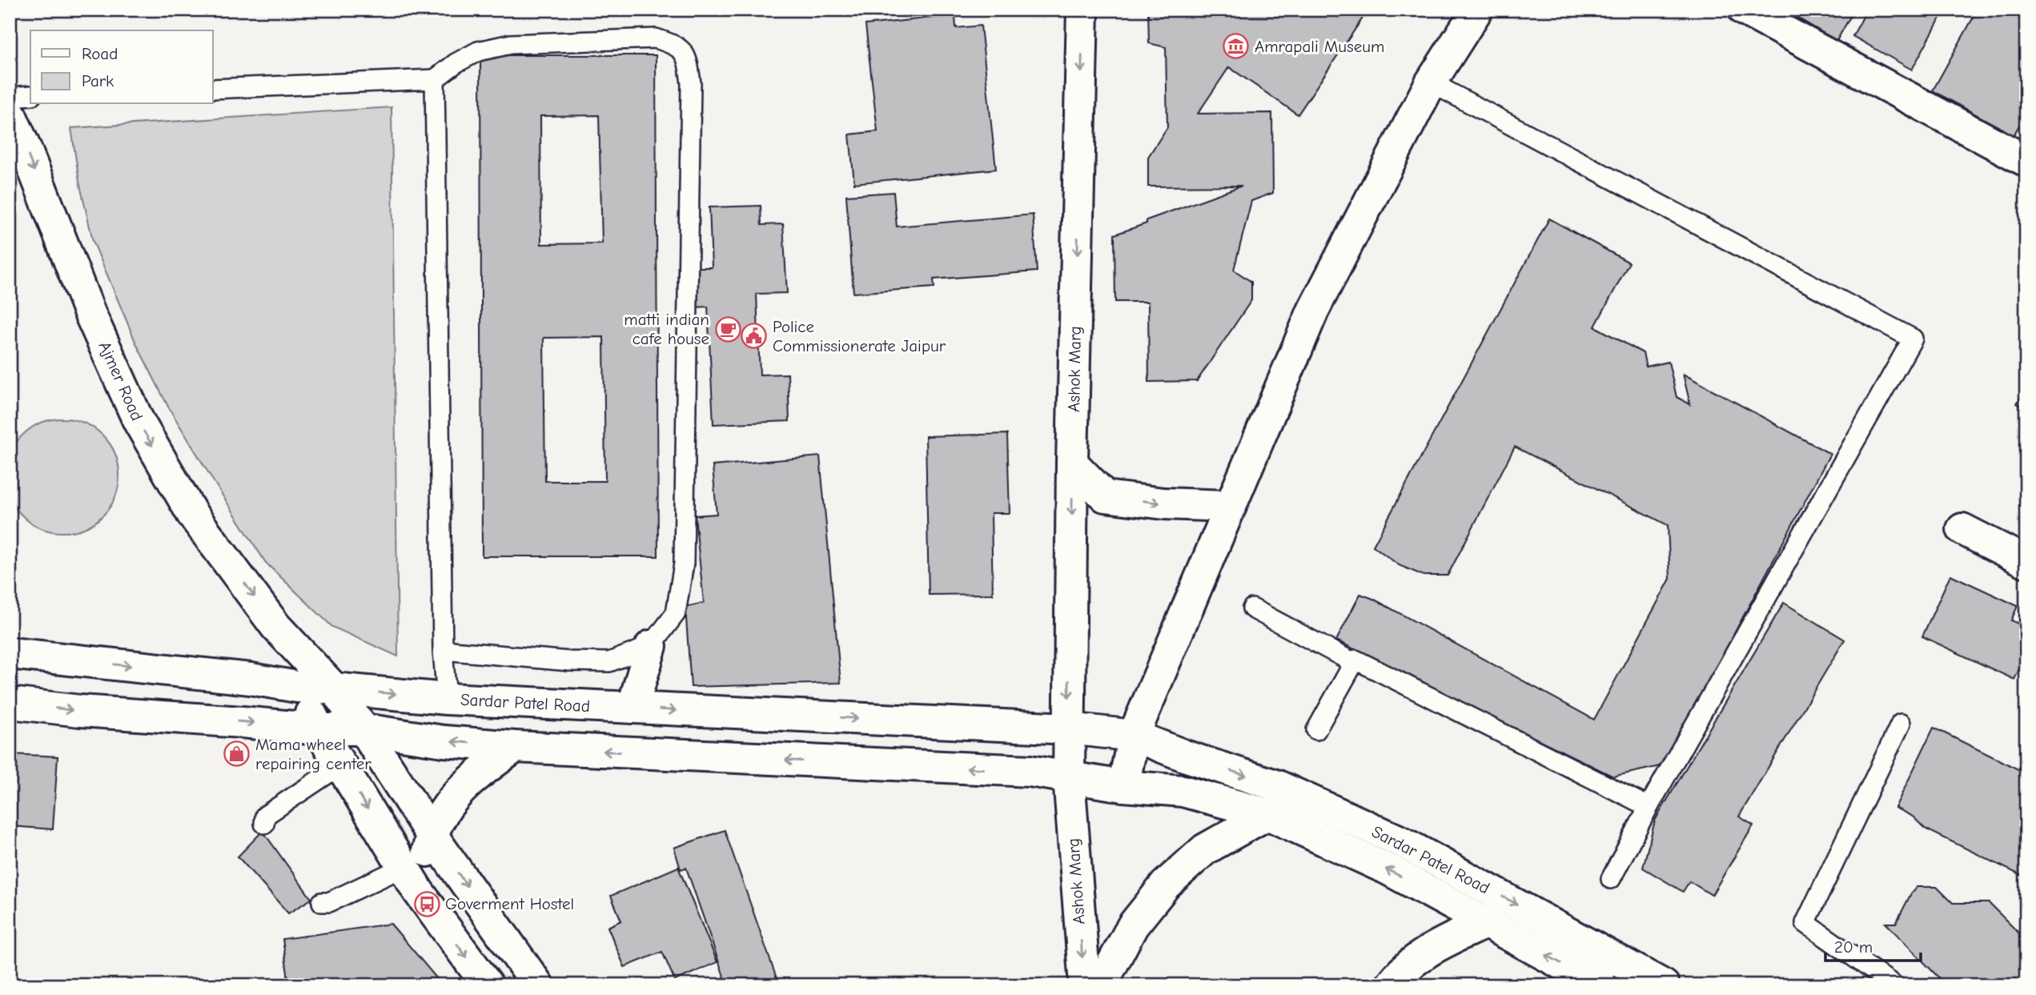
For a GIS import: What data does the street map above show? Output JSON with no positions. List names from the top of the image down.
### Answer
{
  "streets": {
    "main road": ["Ashok Marg", "Ajmer Road", "Sardar Patel Road"]
  },
  "crossings": [
    ["Ashok Marg", "Sardar Patel Road"],
    ["Ajmer Road", "Sardar Patel Road"]
  ],
  "one_way": ["Ajmer Road"],
  "places": {
    "museum": ["Amrapali Museum"],
    "cafe": ["matti indian cafe house"],
    "public building": ["Police Commissionerate Jaipur"],
    "shop": ["Mama wheel repairing center"],
    "bus stop": ["Goverment Hostel"]
  },
  "legend": ["Road", "Park"],
  "scale_bar": "20 m"
}
